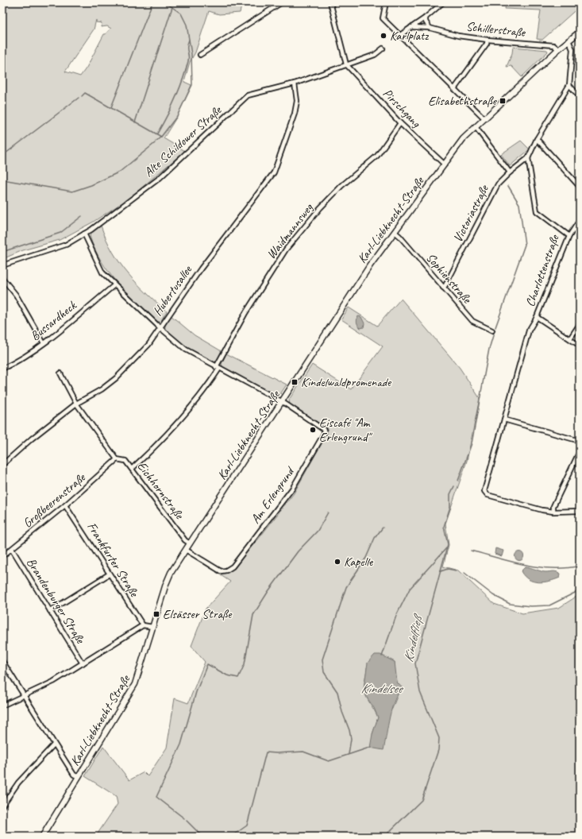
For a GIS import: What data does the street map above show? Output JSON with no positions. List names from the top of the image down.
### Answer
{
  "streets": {
    "street": [
      "Schillerstraße",
      "Pirschgang",
      "Alte Schildower Straße",
      "Victoriastraße",
      "Karl-Liebknecht-Straße",
      "Waidmannsweg",
      "Charlottenstraße",
      "Sophienstraße",
      "Hubertusallee",
      "Bussardheck",
      "Eichhornstraße",
      "Am Erlengrund",
      "Großbeerenstraße",
      "Frankfurter Straße",
      "Brandenburger Straße"
    ]
  },
  "crossings": [
    ["Schillerstraße", "Karl-Liebknecht-Straße"],
    ["Pirschgang", "Alte Schildower Straße"],
    ["Pirschgang", "Karl-Liebknecht-Straße"],
    ["Pirschgang", "Waidmannsweg"],
    ["Alte Schildower Straße", "Hubertusallee"],
    ["Victoriastraße", "Charlottenstraße"],
    ["Victoriastraße", "Sophienstraße"],
    ["Karl-Liebknecht-Straße", "Sophienstraße"],
    ["Karl-Liebknecht-Straße", "Eichhornstraße"],
    ["Karl-Liebknecht-Straße", "Am Erlengrund"],
    ["Waidmannsweg", "Eichhornstraße"],
    ["Hubertusallee", "Eichhornstraße"],
    ["Eichhornstraße", "Großbeerenstraße"],
    ["Großbeerenstraße", "Frankfurter Straße"],
    ["Großbeerenstraße", "Brandenburger Straße"]
  ],
  "water": ["Kindelfließ", "Kindelsee"],
  "places": {
    "other": ["Karlplatz", "Eiscafé \"Am Erlengrund\"", "Kapelle"],
    "transit": ["Elisabethstraße", "Kindelwaldpromenade", "Elsässer Straße"]
  }
}
